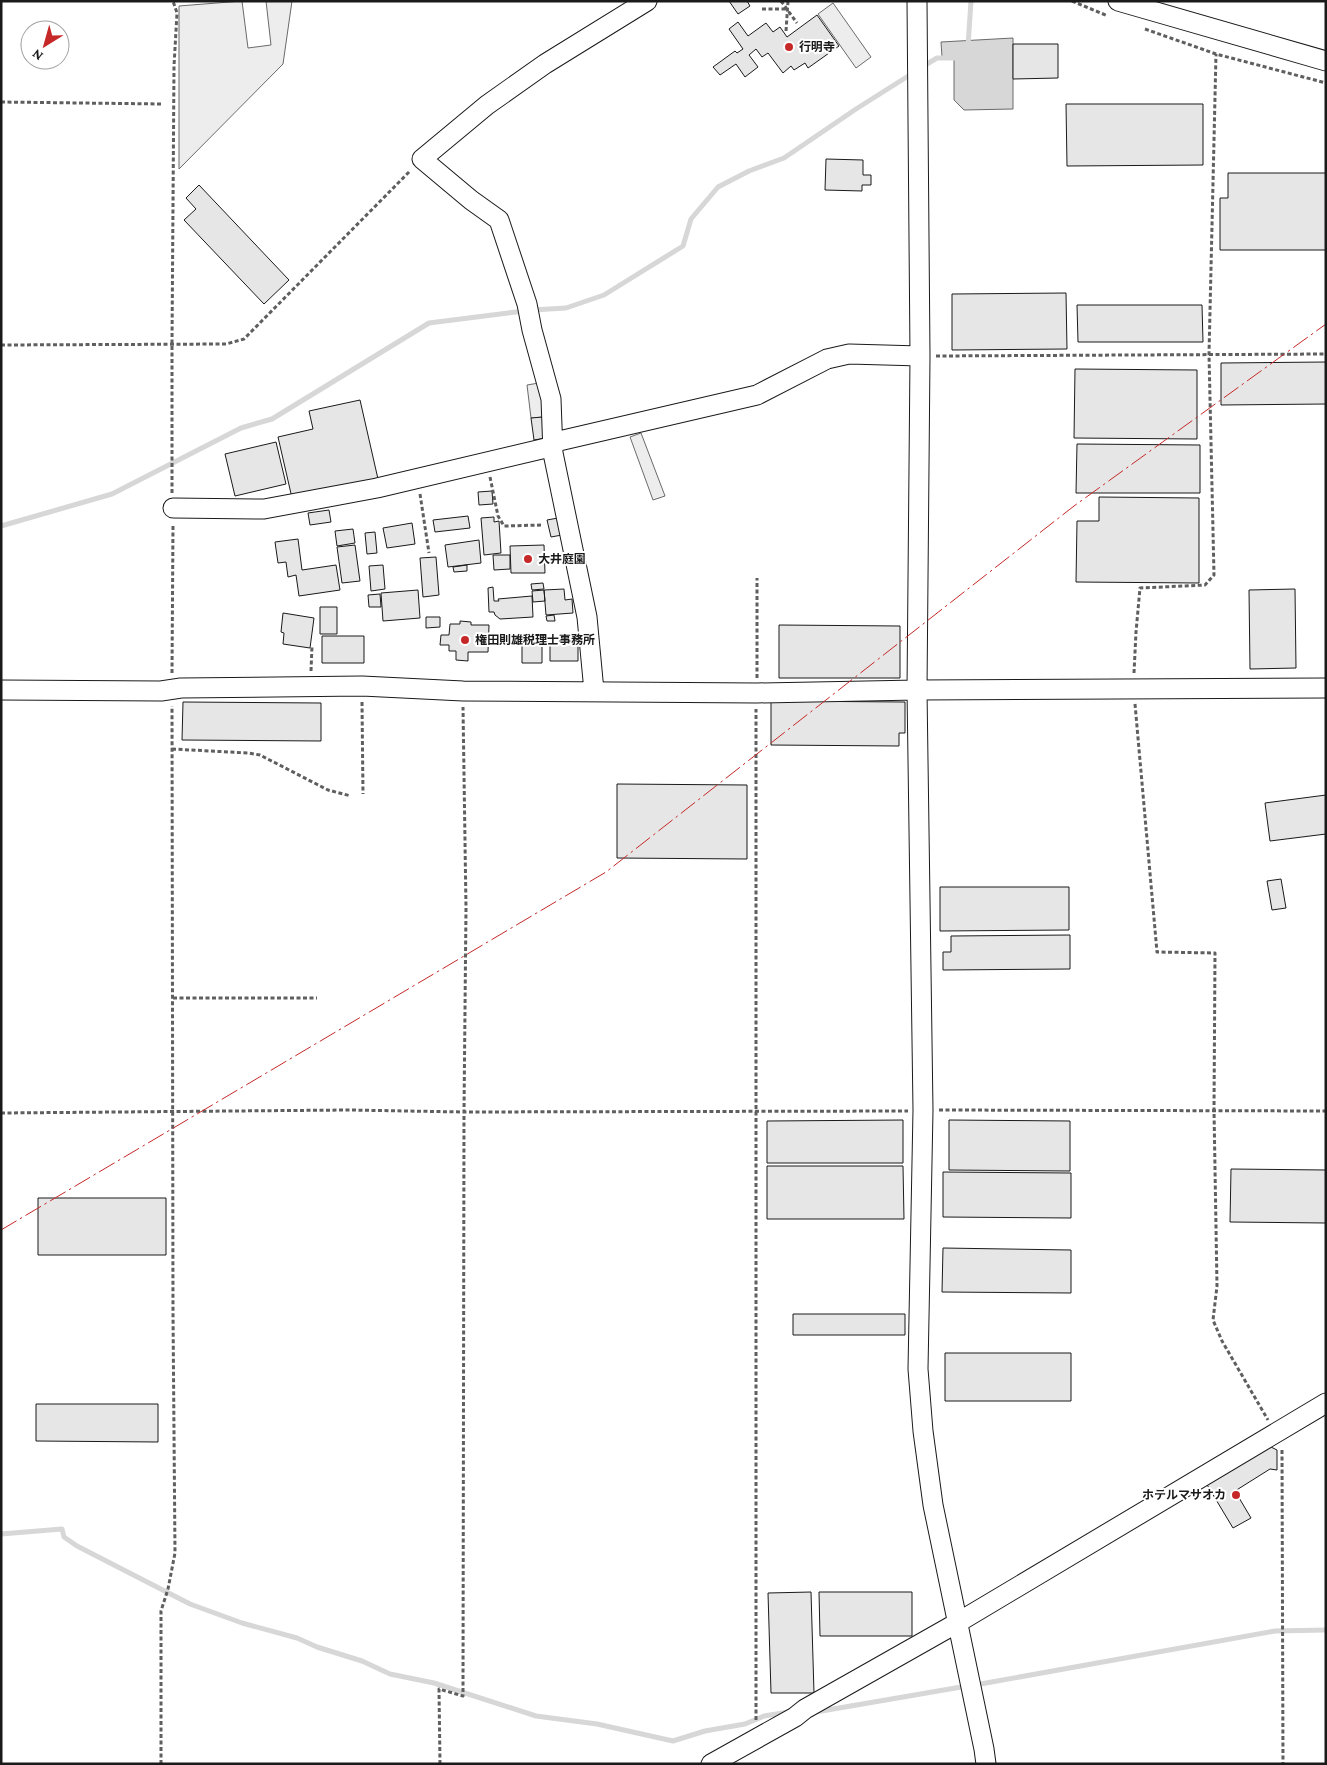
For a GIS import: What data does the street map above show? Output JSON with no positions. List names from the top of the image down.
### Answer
{
  "places": [
    "行明寺",
    "大井庭園",
    "権田則雄税理士事務所",
    "ホテルマサオカ"
  ],
  "north": "bottom left"
}
